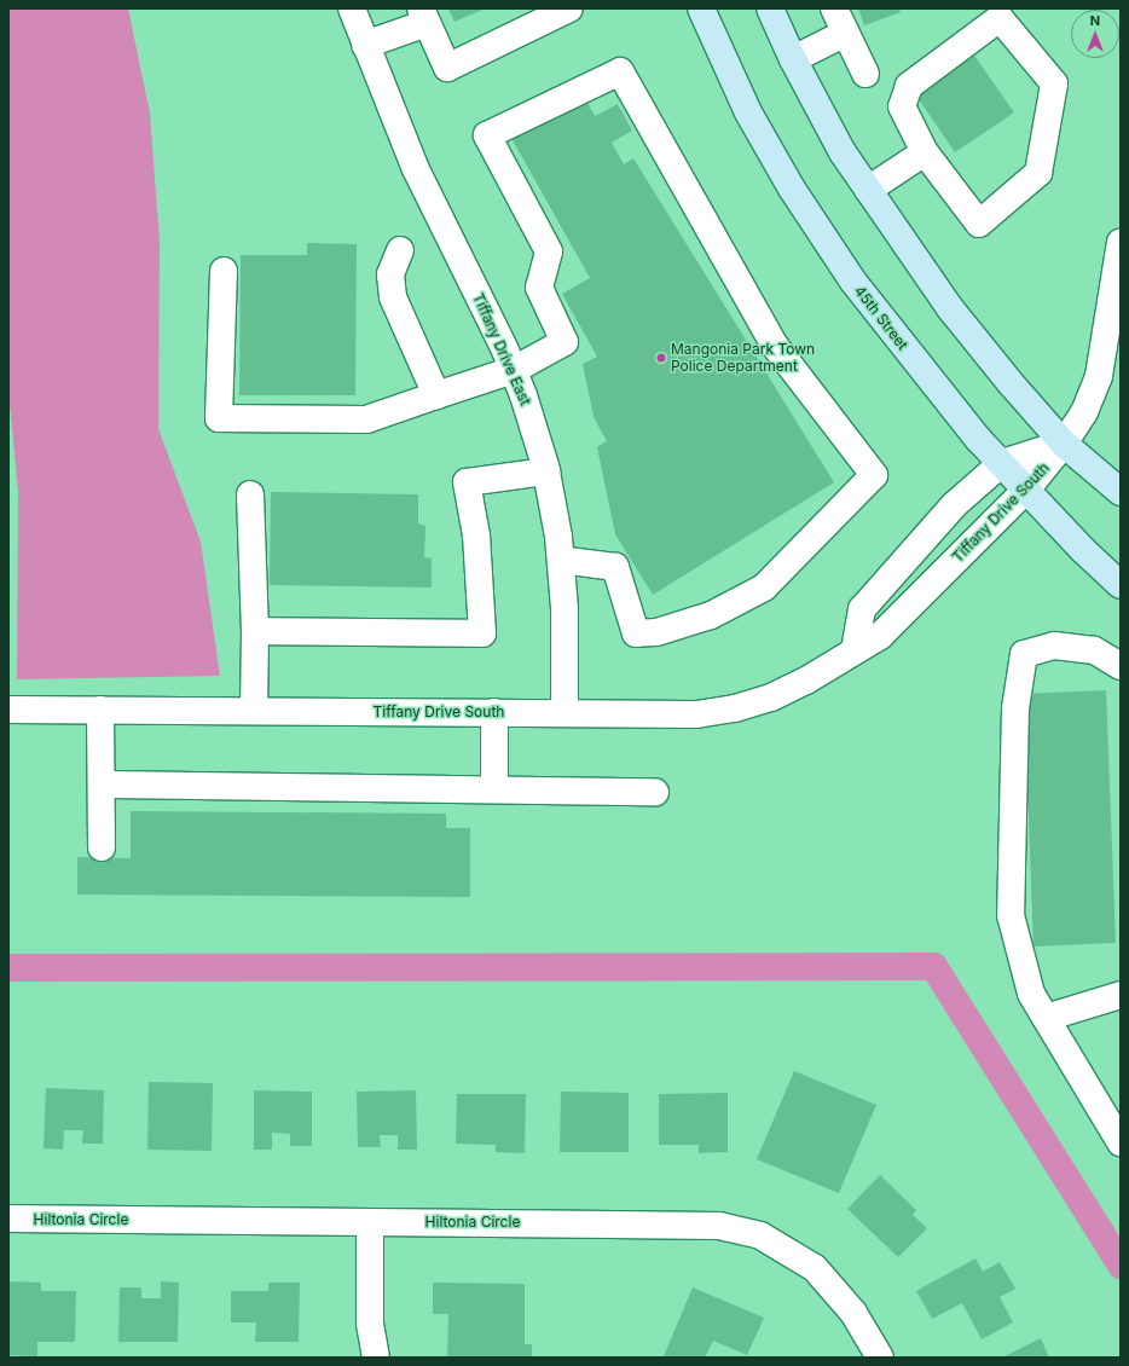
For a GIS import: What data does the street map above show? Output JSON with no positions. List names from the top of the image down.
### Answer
{
  "streets": {
    "main road": ["45th Street"],
    "street": ["Tiffany Drive East", "Tiffany Drive South", "Hiltonia Circle"]
  },
  "crossings": [
    ["45th Street", "Tiffany Drive South"],
    ["Tiffany Drive East", "Tiffany Drive South"]
  ],
  "places": ["Mangonia Park Town Police Department"],
  "north": "top"
}
